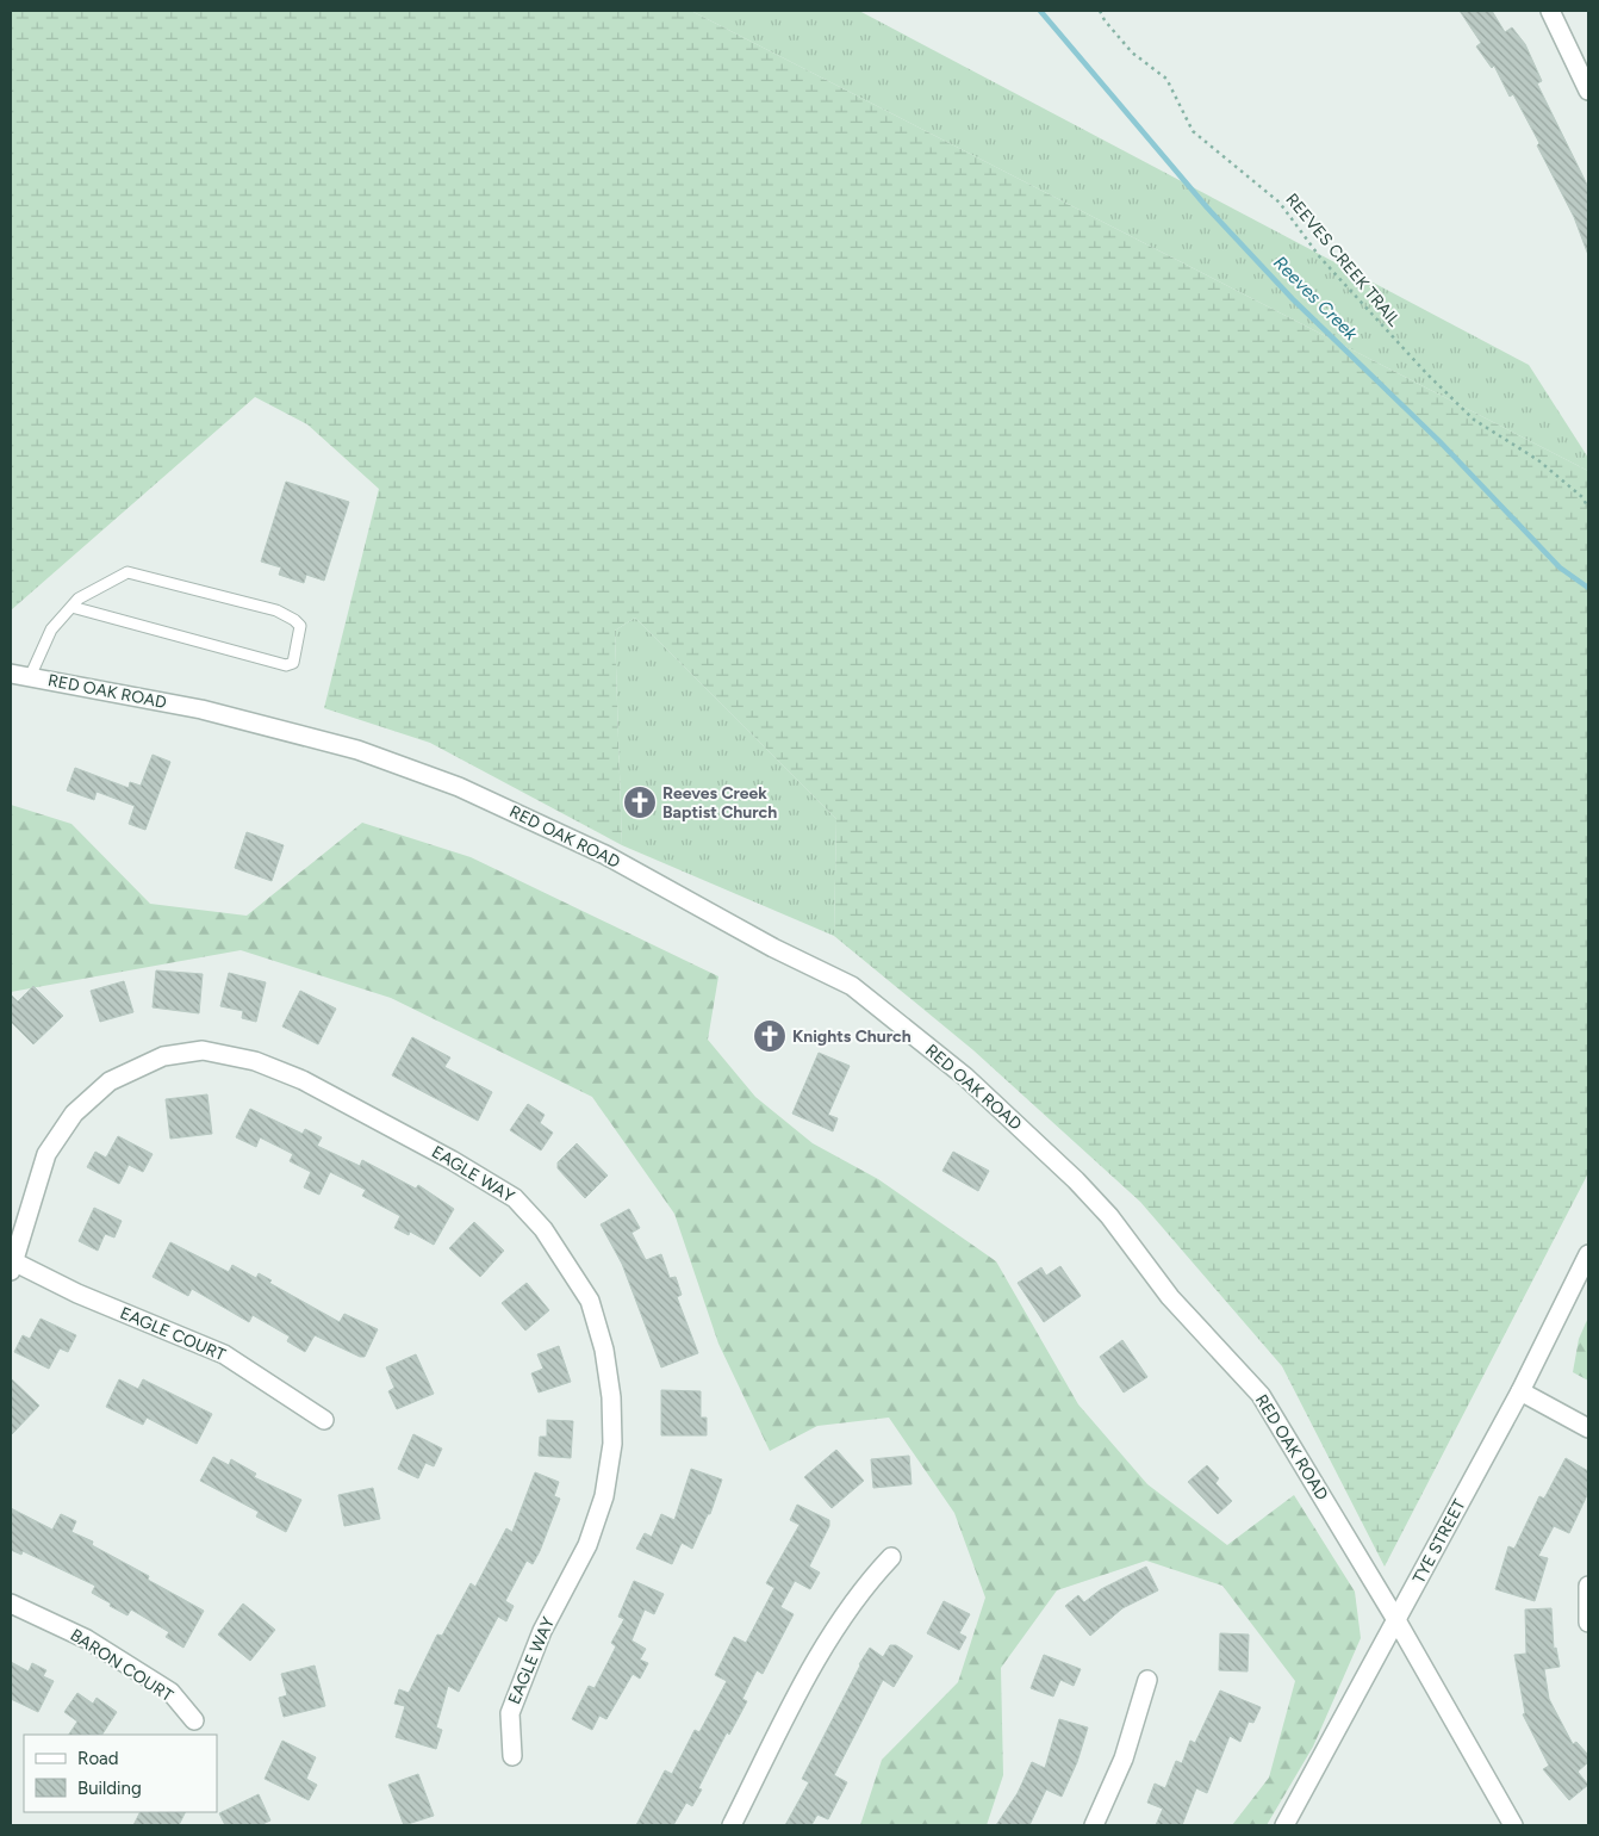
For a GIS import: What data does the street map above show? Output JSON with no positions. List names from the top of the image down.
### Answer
{
  "streets": {
    "street": [
      "RED OAK ROAD",
      "EAGLE WAY",
      "EAGLE COURT",
      "TYE STREET",
      "BARON COURT"
    ],
    "path": ["REEVES CREEK TRAIL"]
  },
  "crossings": [
    ["RED OAK ROAD", "TYE STREET"],
    ["EAGLE WAY", "EAGLE COURT"]
  ],
  "water": ["Reeves Creek"],
  "places": {
    "church": ["Reeves Creek Baptist Church", "Knights Church"]
  },
  "legend": ["Road", "Building"]
}
